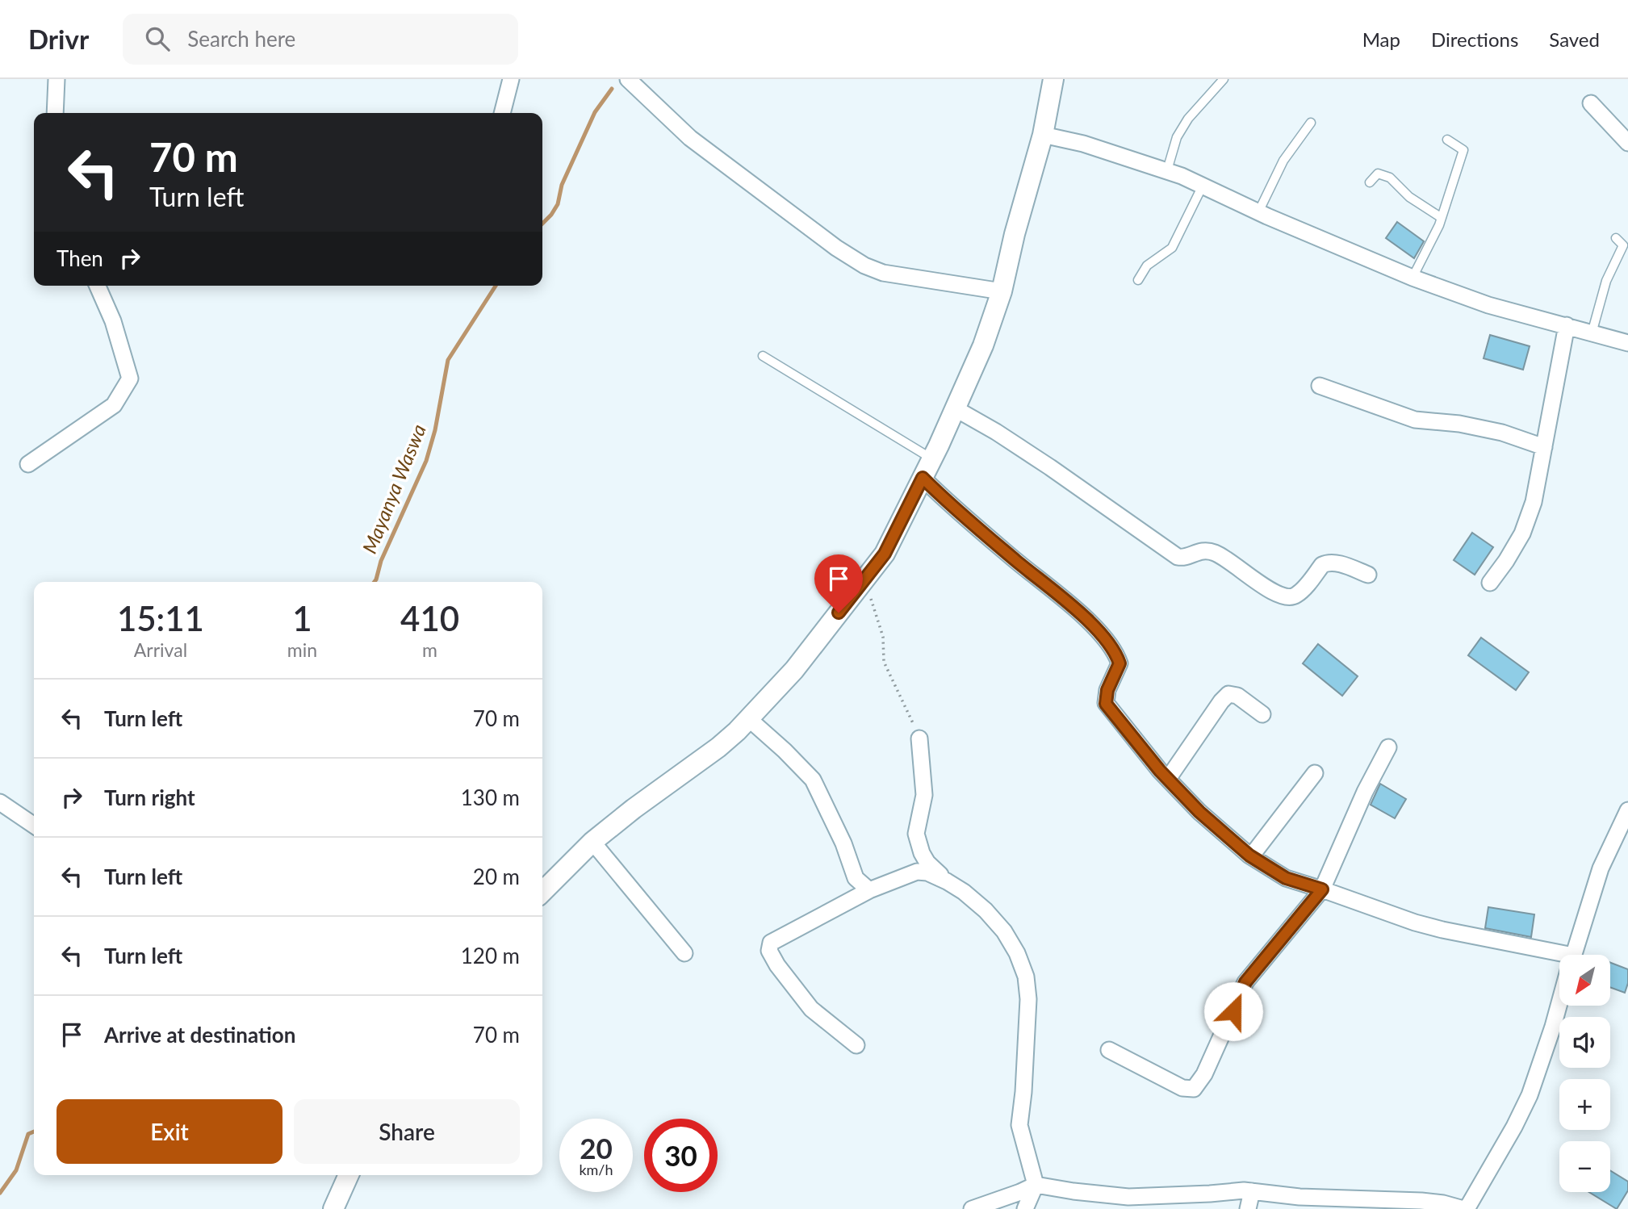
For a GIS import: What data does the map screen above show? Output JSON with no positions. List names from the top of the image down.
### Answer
{
  "water": ["Mayanya Waswa"],
  "north": "bottom left",
  "page": {
    "header": "Drivr",
    "search": "Search here",
    "nav": ["Map", "Directions", "Saved"],
    "turn": ["70 m", "Turn left"],
    "then": "Then",
    "eta": [
      "15:11",
      "Arrival",
      "1",
      "min",
      "410",
      "m"
    ],
    "list": [
      {
        "name": "Turn left",
        "value": "70 m"
      },
      {
        "name": "Turn right",
        "value": "130 m"
      },
      {
        "name": "Turn left",
        "value": "20 m"
      },
      {
        "name": "Turn left",
        "value": "120 m"
      },
      {
        "name": "Arrive at destination",
        "value": "70 m"
      }
    ],
    "map_buttons": ["+", "−"],
    "buttons": ["Exit", "Share"],
    "speed": "20 km/h",
    "limit": "30"
  }
}
